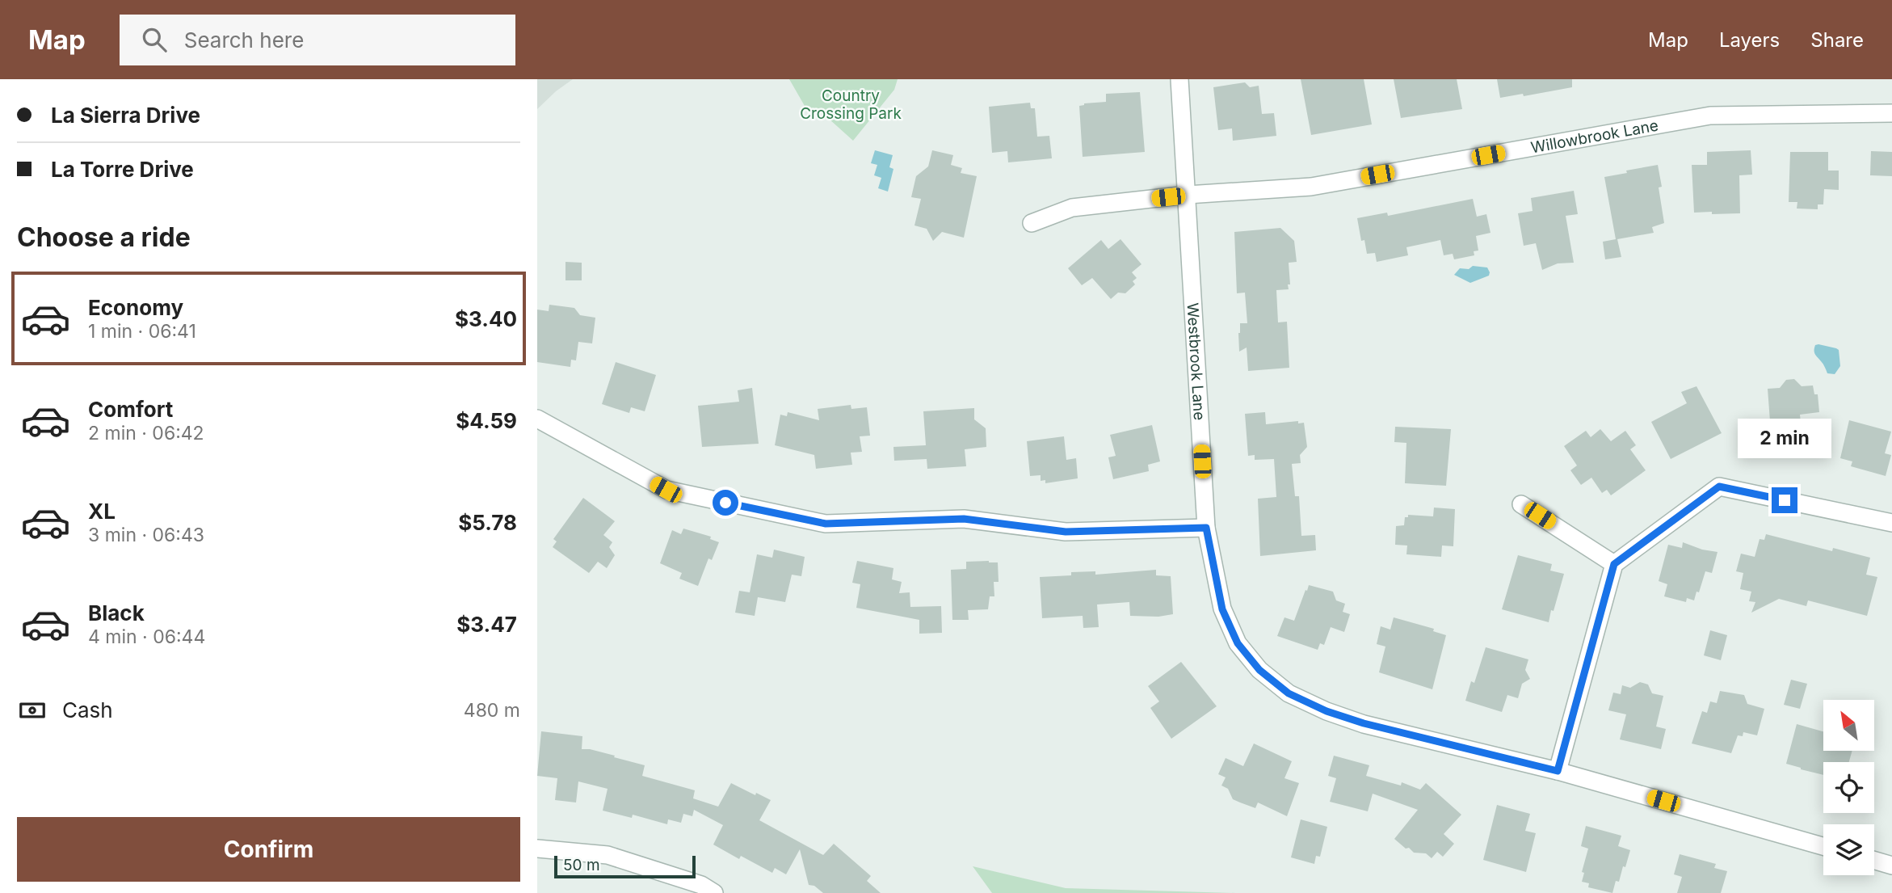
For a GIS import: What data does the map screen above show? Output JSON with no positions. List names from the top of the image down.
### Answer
{
  "streets": {
    "street": ["Willowbrook Lane", "Westbrook Lane"]
  },
  "crossings": [
    ["Willowbrook Lane", "Westbrook Lane"]
  ],
  "parks": ["Country Crossing Park"],
  "scale_bar": "50 m",
  "north": "top left",
  "page": {
    "header": "Map",
    "search": "Search here",
    "nav": ["Map", "Layers", "Share"],
    "banner": ["La Sierra Drive", "La Torre Drive"],
    "heading": "Choose a ride",
    "list": [
      {
        "name": "Economy",
        "note": "1 min · 06:41",
        "value": "$3.40"
      },
      {
        "name": "Comfort",
        "note": "2 min · 06:42",
        "value": "$4.59"
      },
      {
        "name": "XL",
        "note": "3 min · 06:43",
        "value": "$5.78"
      },
      {
        "name": "Black",
        "note": "4 min · 06:44",
        "value": "$3.47"
      }
    ],
    "bubble": "2 min",
    "pay": ["Cash", "480 m"],
    "buttons": "Confirm",
    "scale": "50 m"
  }
}
